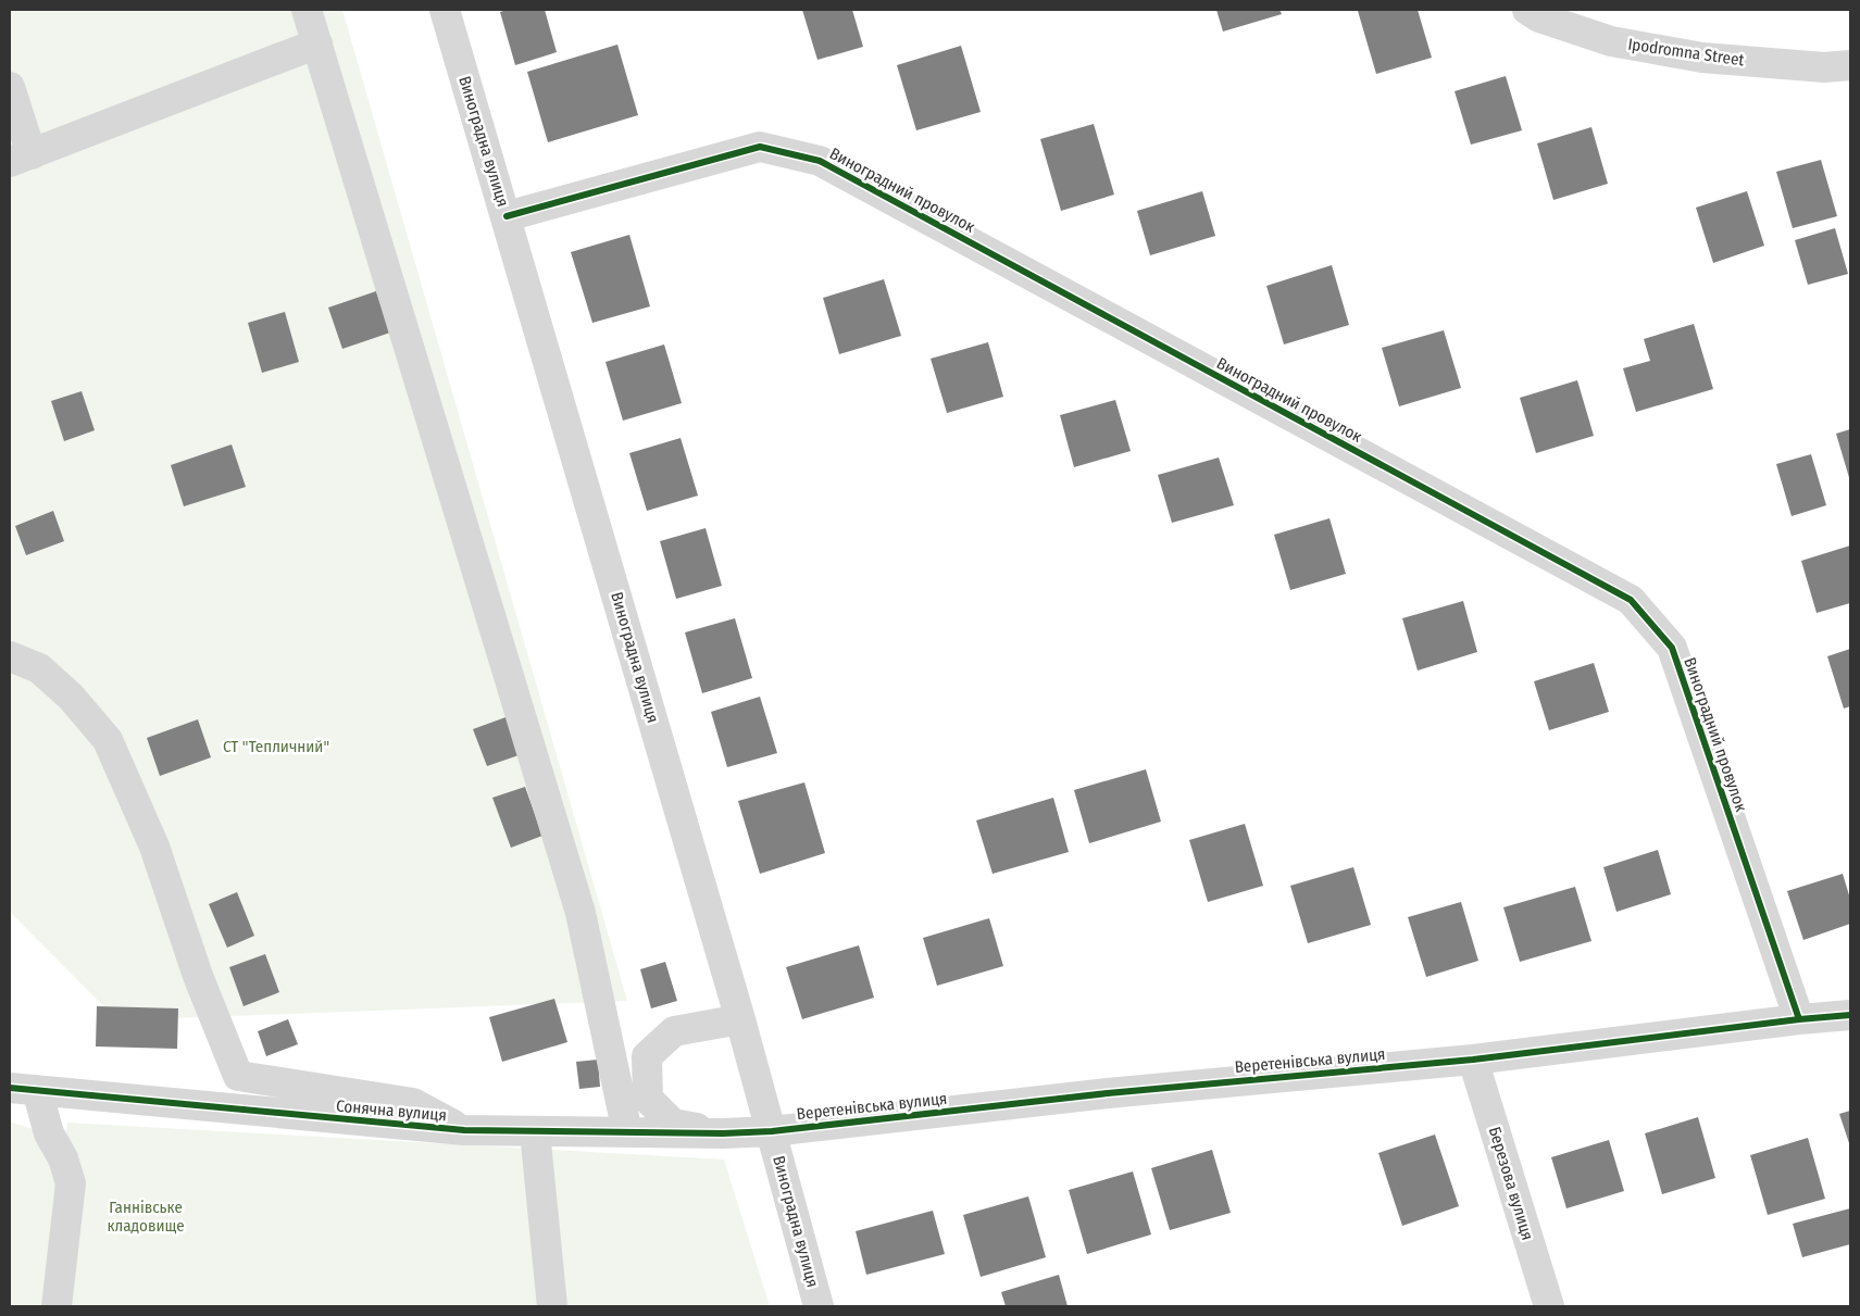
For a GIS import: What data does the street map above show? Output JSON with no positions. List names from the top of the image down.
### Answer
{
  "streets": {
    "street": [
      "Ipodromna Street",
      "Виноградна вулиця",
      "Виноградний провулок",
      "Веретенівська вулиця",
      "Сонячна вулиця",
      "Березова вулиця"
    ]
  },
  "crossings": [
    ["Виноградна вулиця", "Виноградний провулок"],
    ["Виноградна вулиця", "Веретенівська вулиця"],
    ["Виноградна вулиця", "Сонячна вулиця"],
    ["Виноградний провулок", "Веретенівська вулиця"],
    ["Веретенівська вулиця", "Сонячна вулиця"],
    ["Веретенівська вулиця", "Березова вулиця"]
  ],
  "parks": ["СТ \"Тепличний\"", "Ганнівське кладовище"]
}
